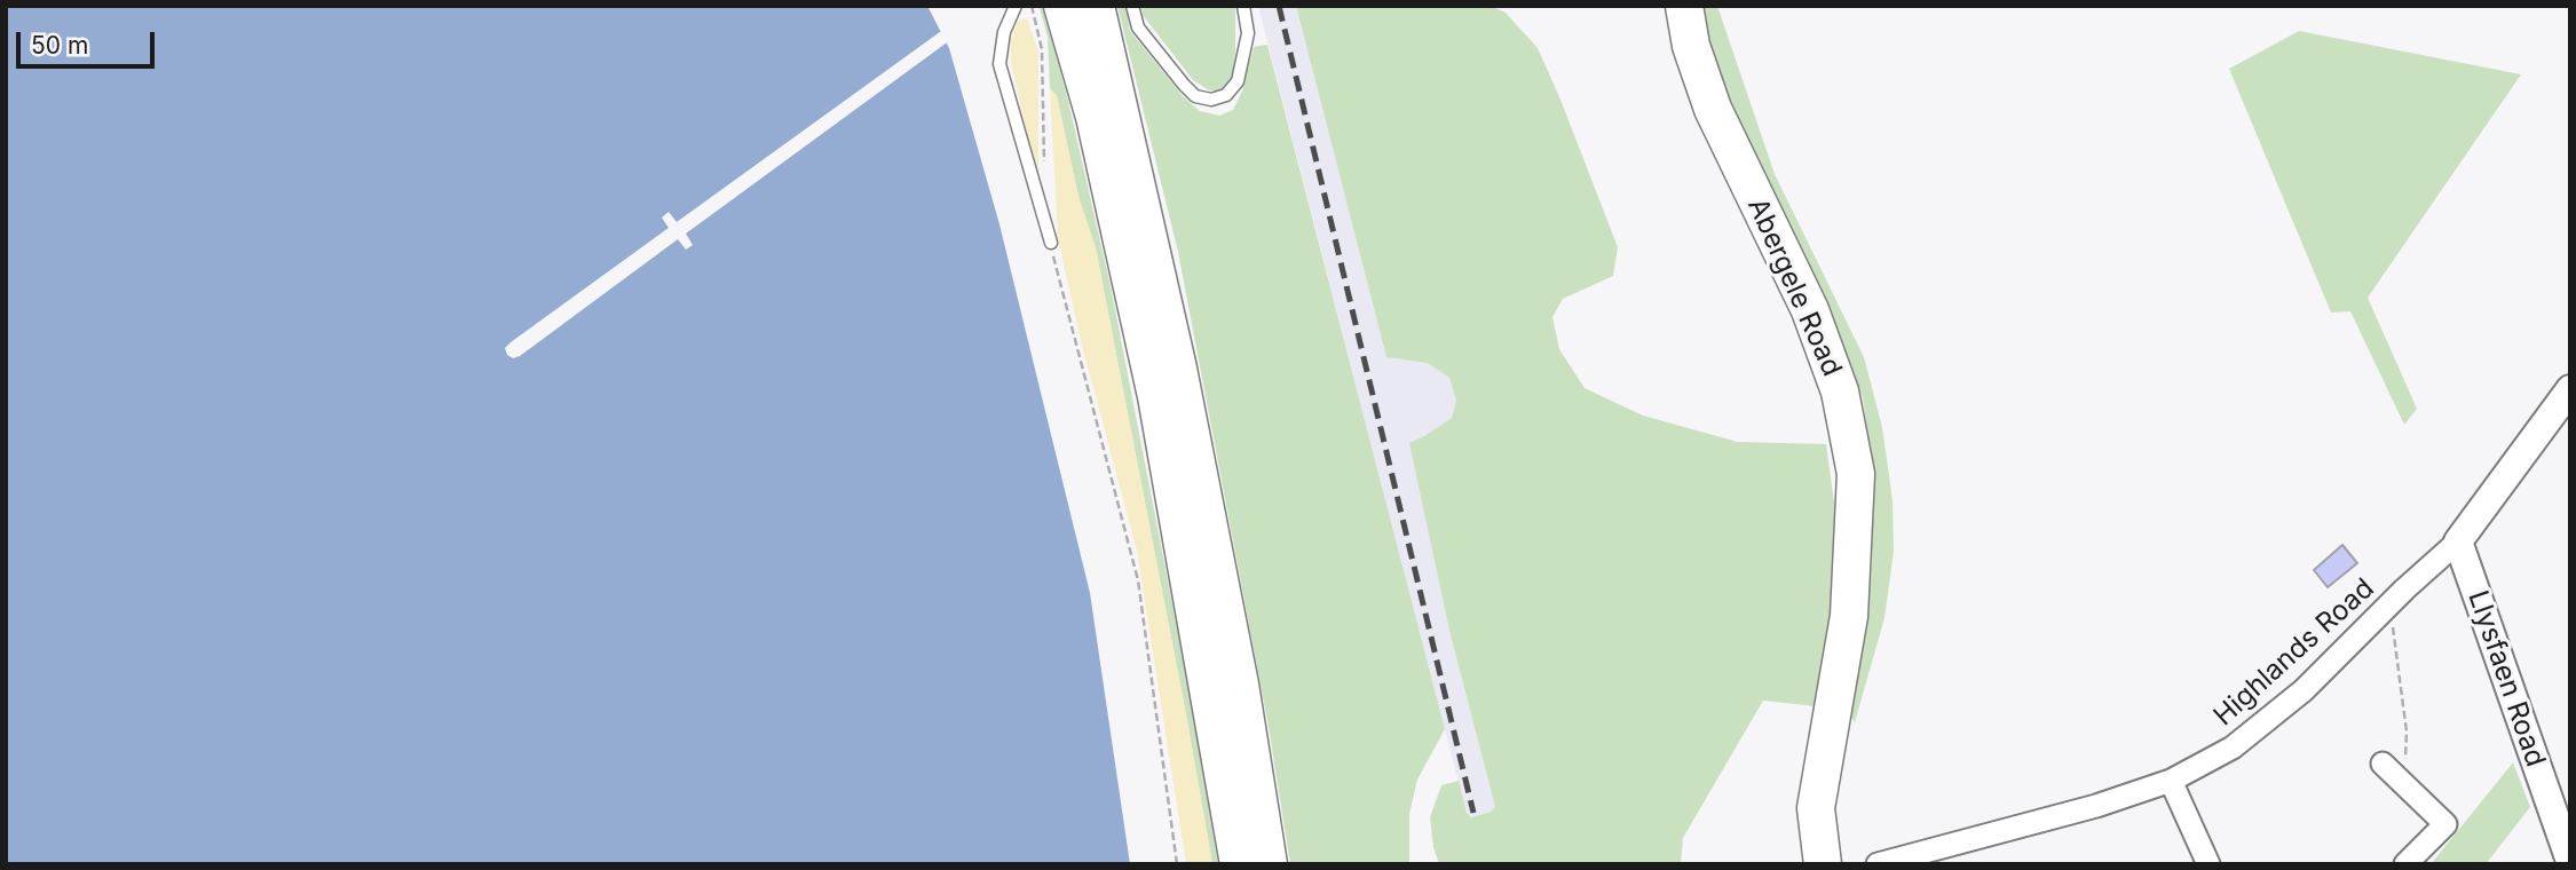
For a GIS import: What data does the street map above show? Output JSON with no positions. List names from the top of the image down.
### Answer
{
  "streets": {
    "main road": ["Abergele Road"],
    "street": ["Highlands Road", "Llysfaen Road"]
  },
  "crossings": [
    ["Highlands Road", "Llysfaen Road"]
  ],
  "scale_bar": "50 m"
}
